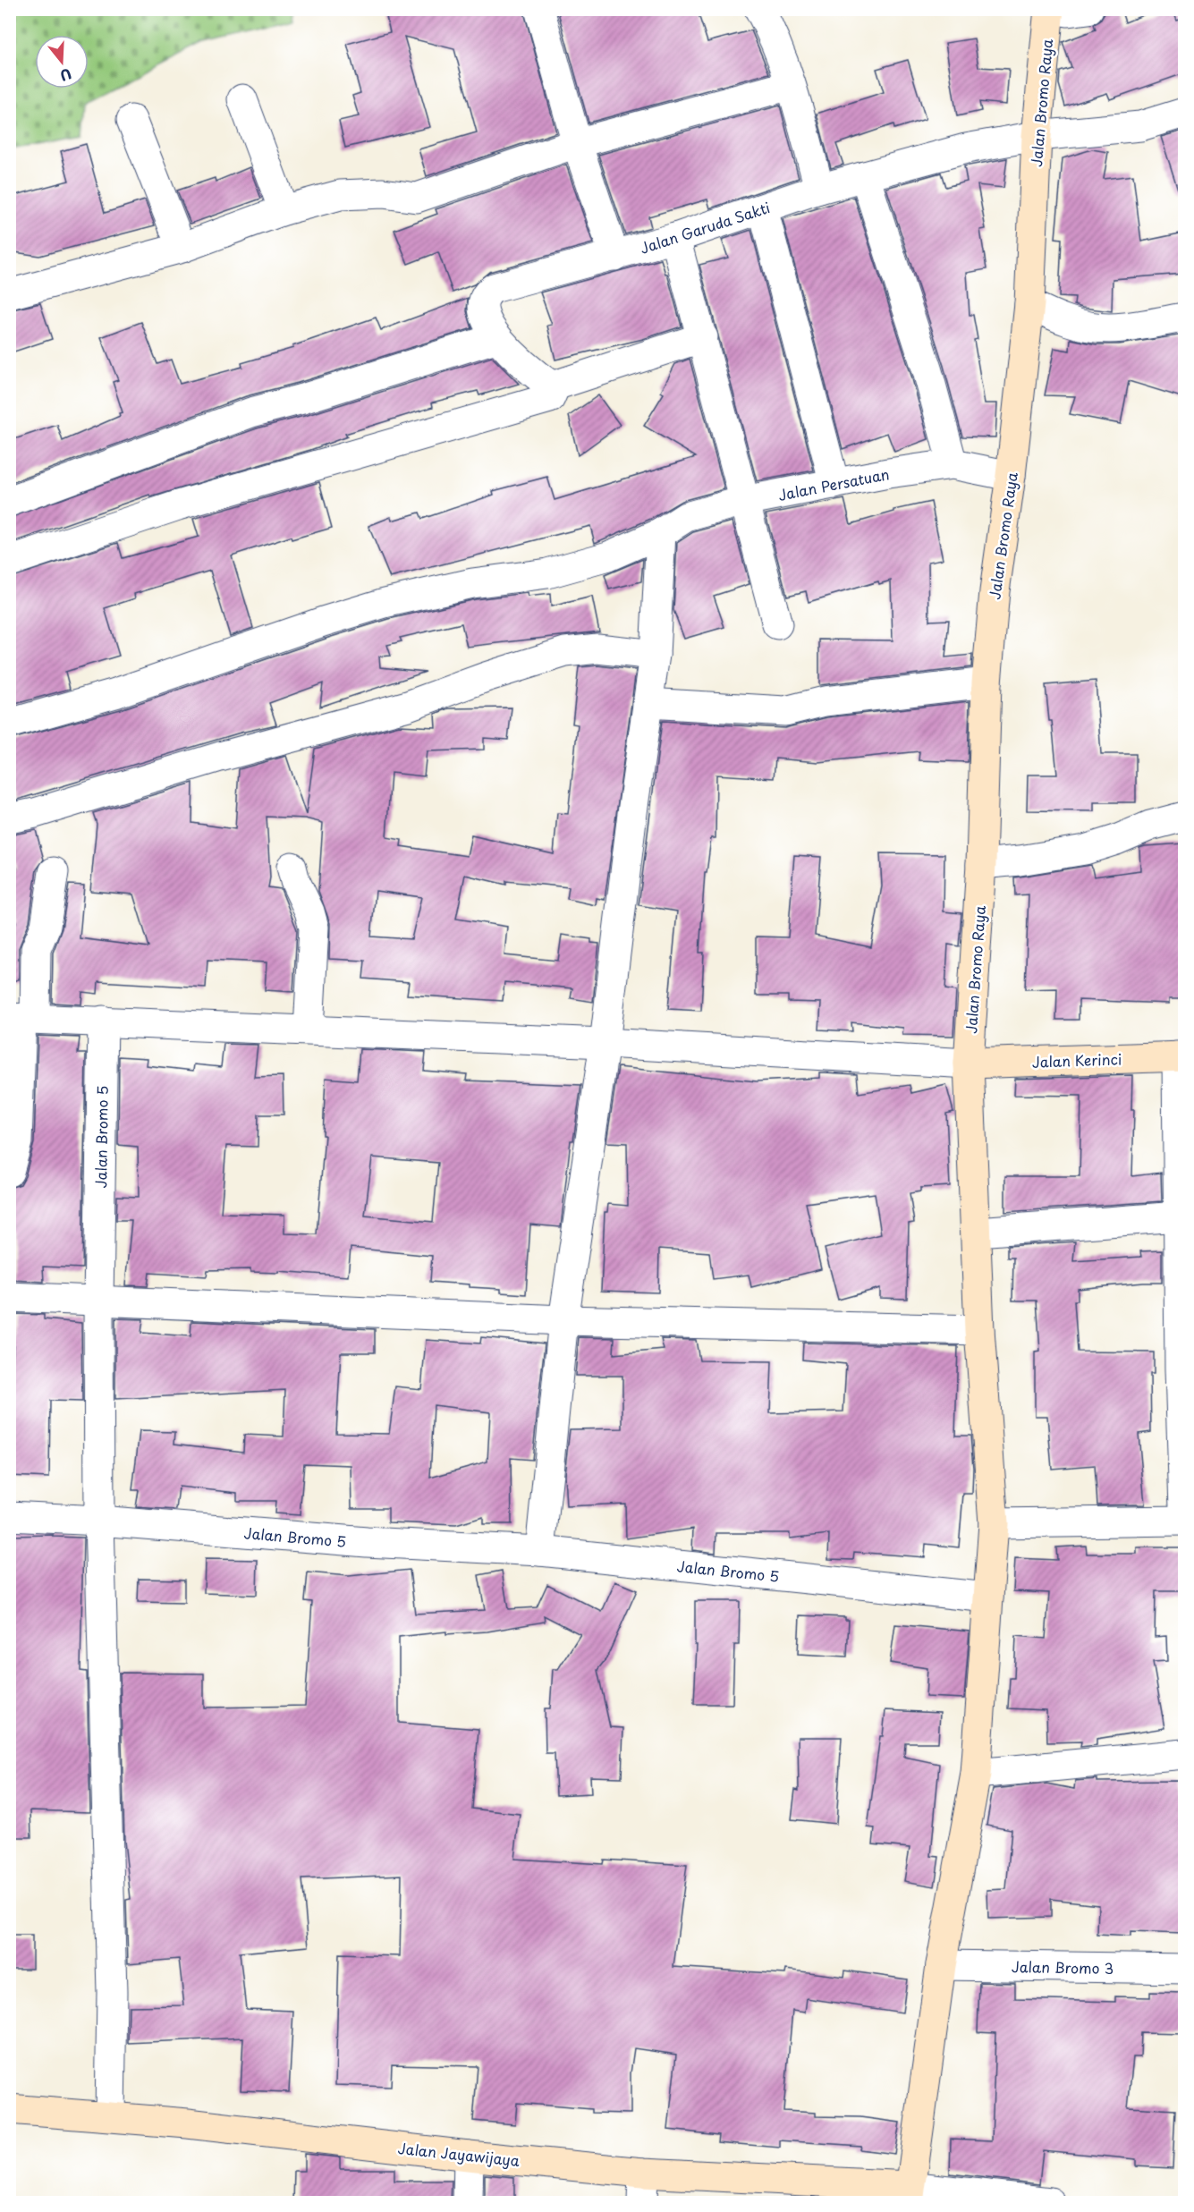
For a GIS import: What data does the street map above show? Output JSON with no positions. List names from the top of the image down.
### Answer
{
  "streets": {
    "main road": ["Jalan Bromo Raya", "Jalan Kerinci", "Jalan Jayawijaya"],
    "street": [
      "Jalan Garuda Sakti",
      "Jalan Persatuan",
      "Jalan Bromo 5",
      "Jalan Bromo 3"
    ]
  },
  "crossings": [
    ["Jalan Bromo Raya", "Jalan Garuda Sakti"],
    ["Jalan Bromo Raya", "Jalan Persatuan"],
    ["Jalan Bromo Raya", "Jalan Kerinci"],
    ["Jalan Bromo Raya", "Jalan Bromo 5"],
    ["Jalan Bromo Raya", "Jalan Bromo 3"],
    ["Jalan Bromo Raya", "Jalan Jayawijaya"]
  ],
  "north": "bottom"
}
